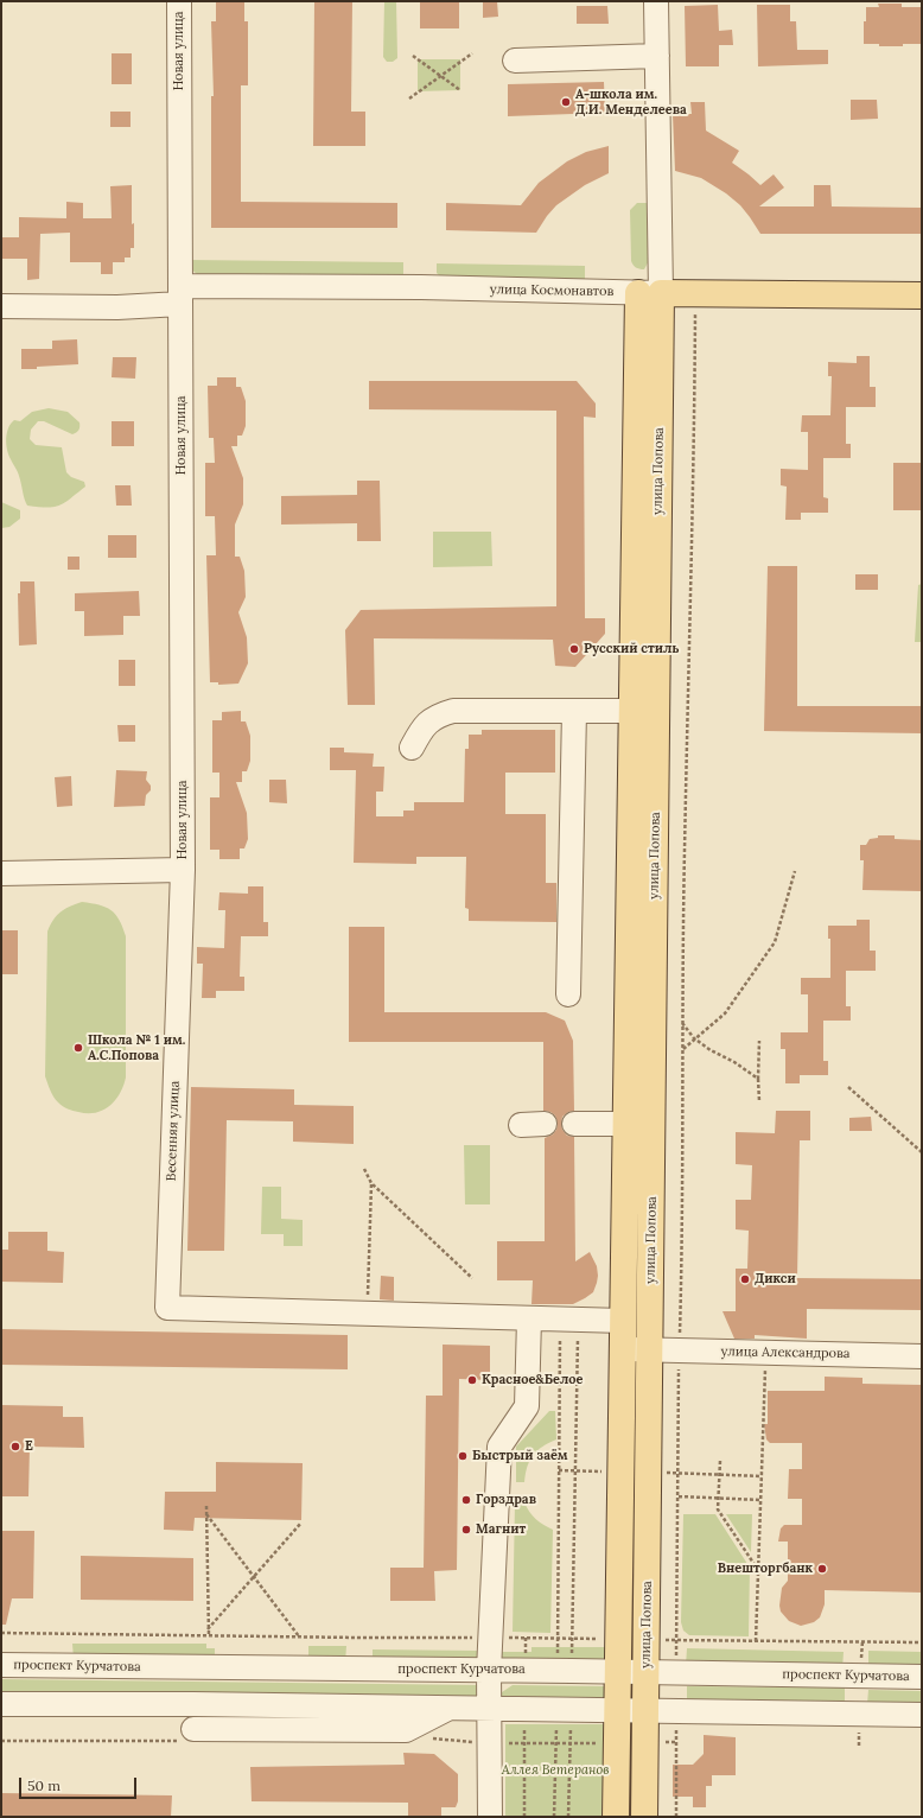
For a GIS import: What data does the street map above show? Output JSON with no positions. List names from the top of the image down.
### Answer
{
  "streets": {
    "main road": ["улица Космонавтов", "улица Попова"],
    "street": [
      "Новая улица",
      "Весенняя улица",
      "улица Александрова",
      "проспект Курчатова"
    ]
  },
  "crossings": [
    ["Новая улица", "улица Космонавтов"],
    ["Новая улица", "Весенняя улица"],
    ["улица Космонавтов", "улица Попова"],
    ["улица Попова", "улица Александрова"],
    ["улица Попова", "проспект Курчатова"]
  ],
  "parks": ["Аллея Ветеранов"],
  "places": [
    "А-школа им. Д.И. Менделеева",
    "Русский стиль",
    "Школа № 1 им. А.С.Попова",
    "Дикси",
    "Красное&Белое",
    "Е",
    "Быстрый заём",
    "Горздрав",
    "Магнит",
    "Внешторгбанк"
  ],
  "scale_bar": "50 m"
}
